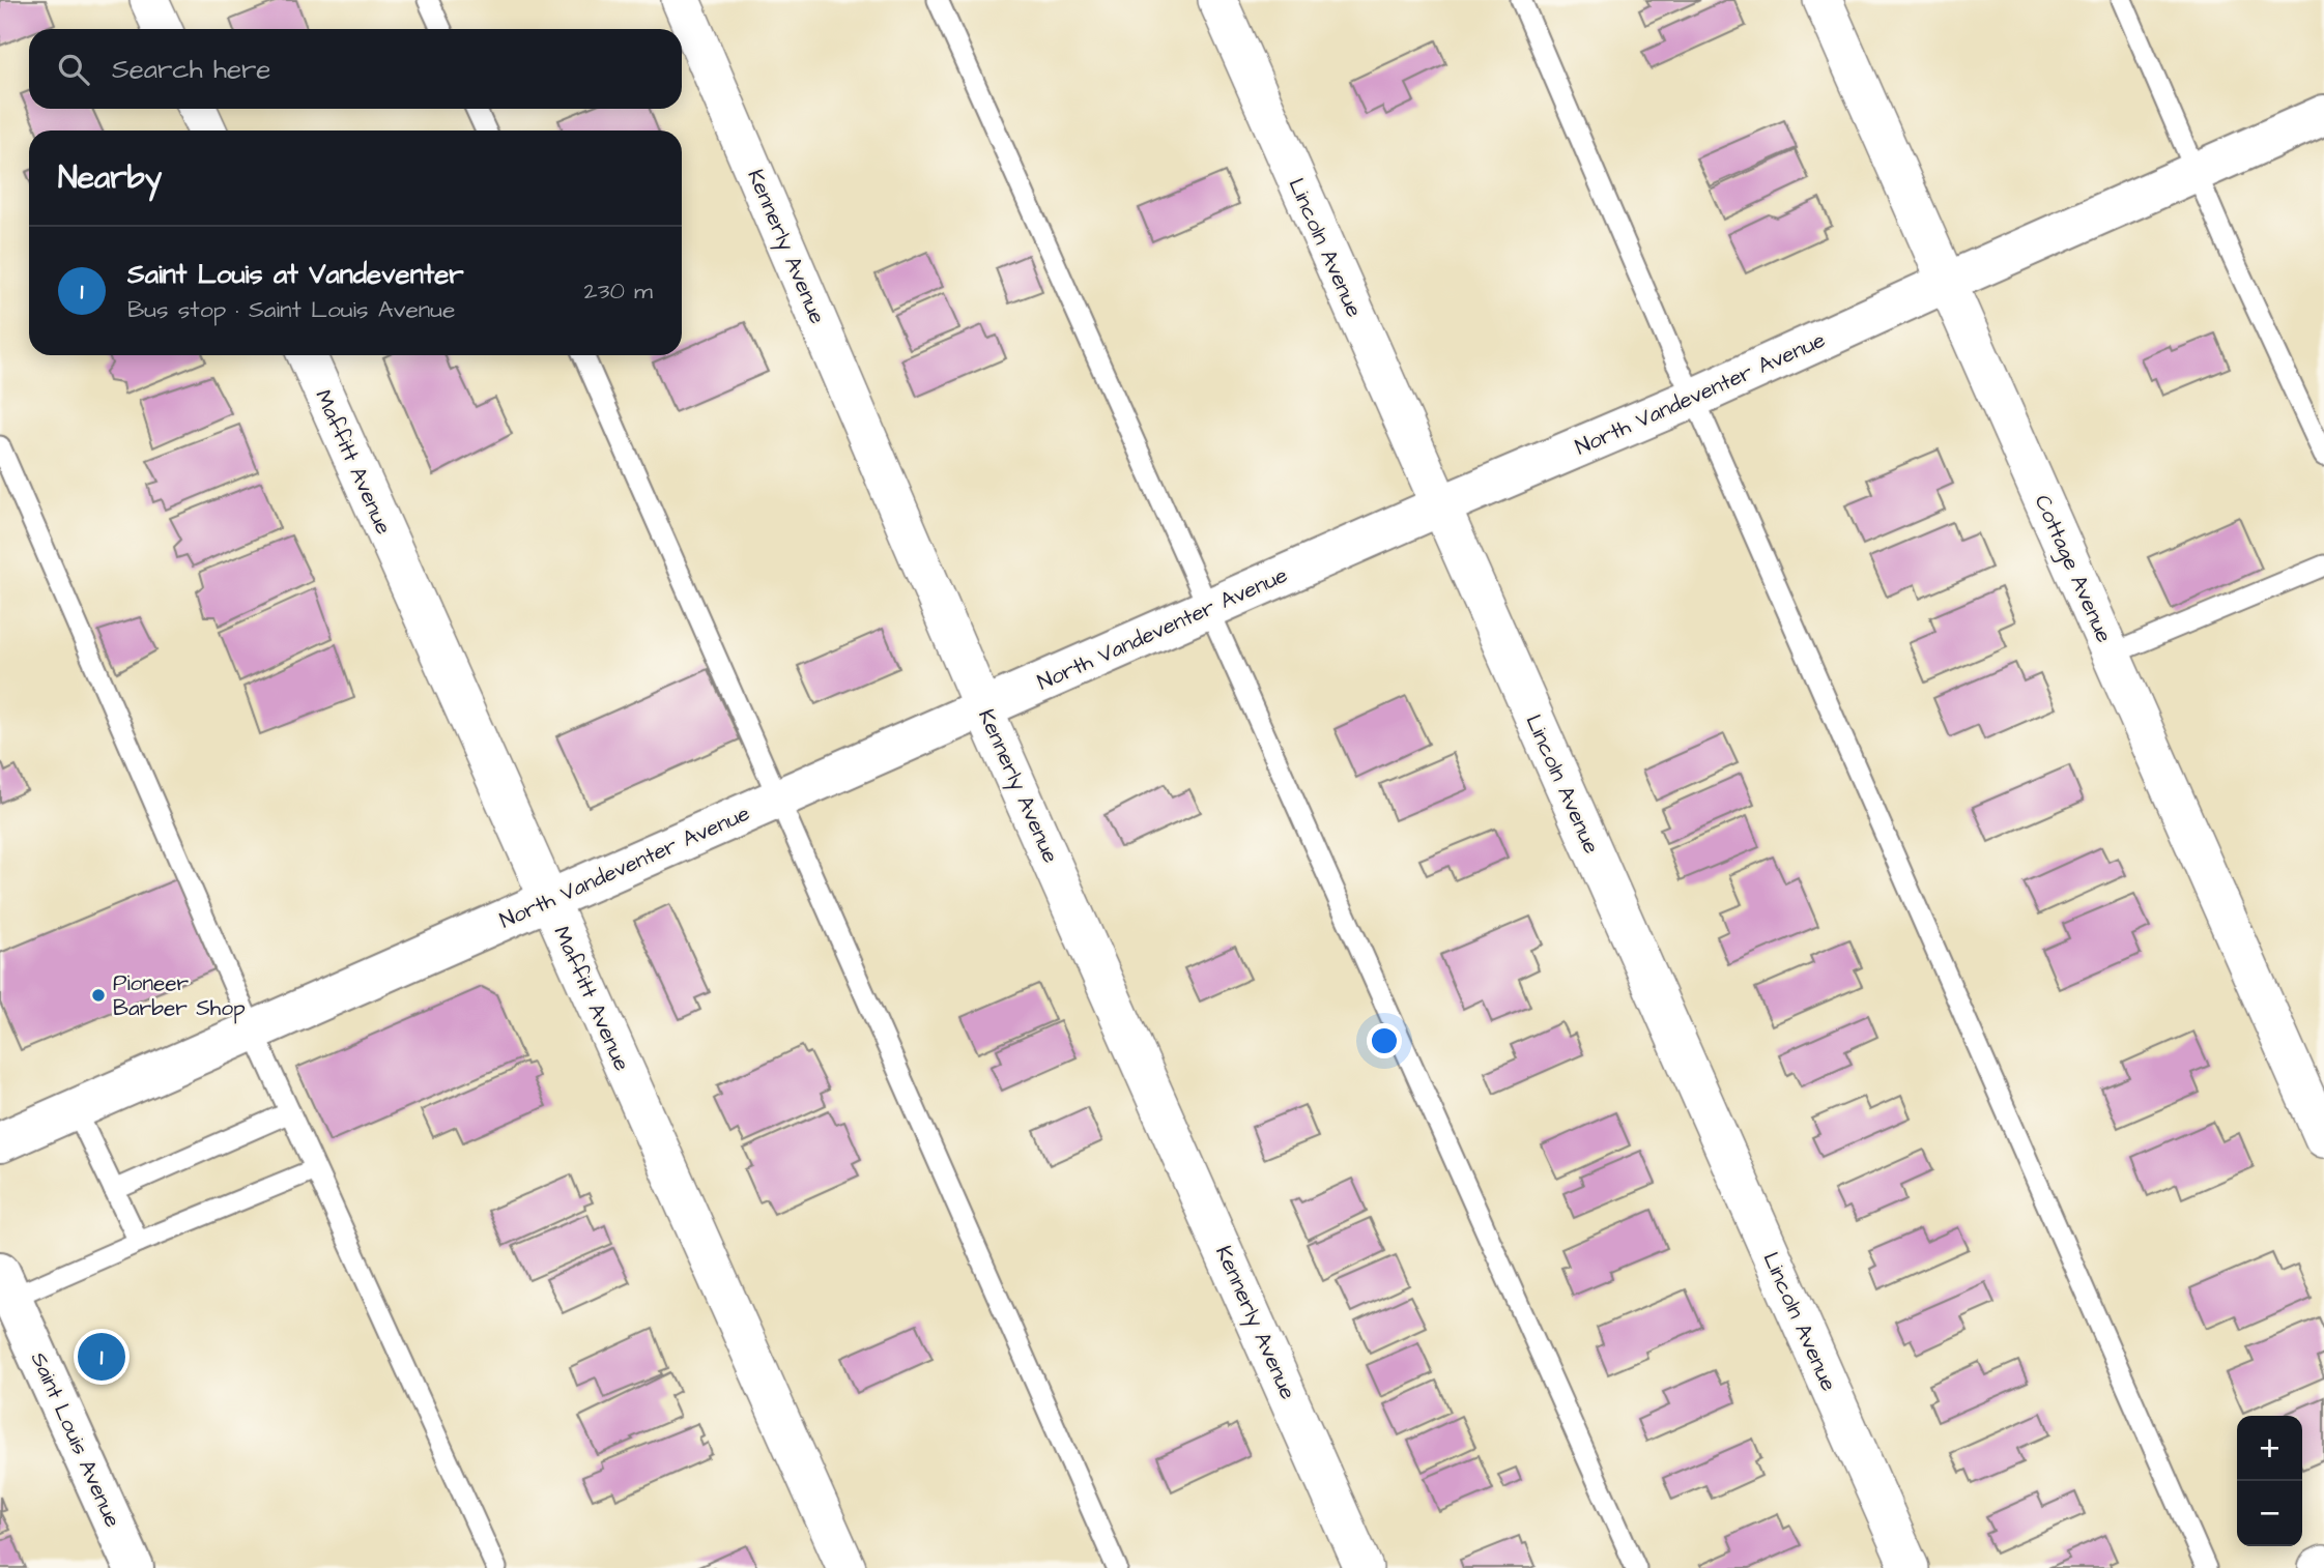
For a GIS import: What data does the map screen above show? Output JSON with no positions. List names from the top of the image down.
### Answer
{
  "streets": {
    "main road": ["North Vandeventer Avenue", "Saint Louis Avenue"],
    "street": [
      "Kennerly Avenue",
      "Lincoln Avenue",
      "Maffitt Avenue",
      "Cottage Avenue"
    ]
  },
  "crossings": [
    ["Kennerly Avenue", "North Vandeventer Avenue"],
    ["Lincoln Avenue", "North Vandeventer Avenue"],
    ["North Vandeventer Avenue", "Maffitt Avenue"],
    ["North Vandeventer Avenue", "Cottage Avenue"]
  ],
  "places": ["Pioneer Barber Shop"],
  "page": {
    "search": "Search here",
    "heading": "Nearby",
    "list": [
      {
        "mark": "1",
        "name": "Saint Louis at Vandeventer",
        "note": "Bus stop · Saint Louis Avenue",
        "value": "230 m"
      }
    ],
    "pins": "1",
    "map_buttons": ["+", "−"]
  }
}
